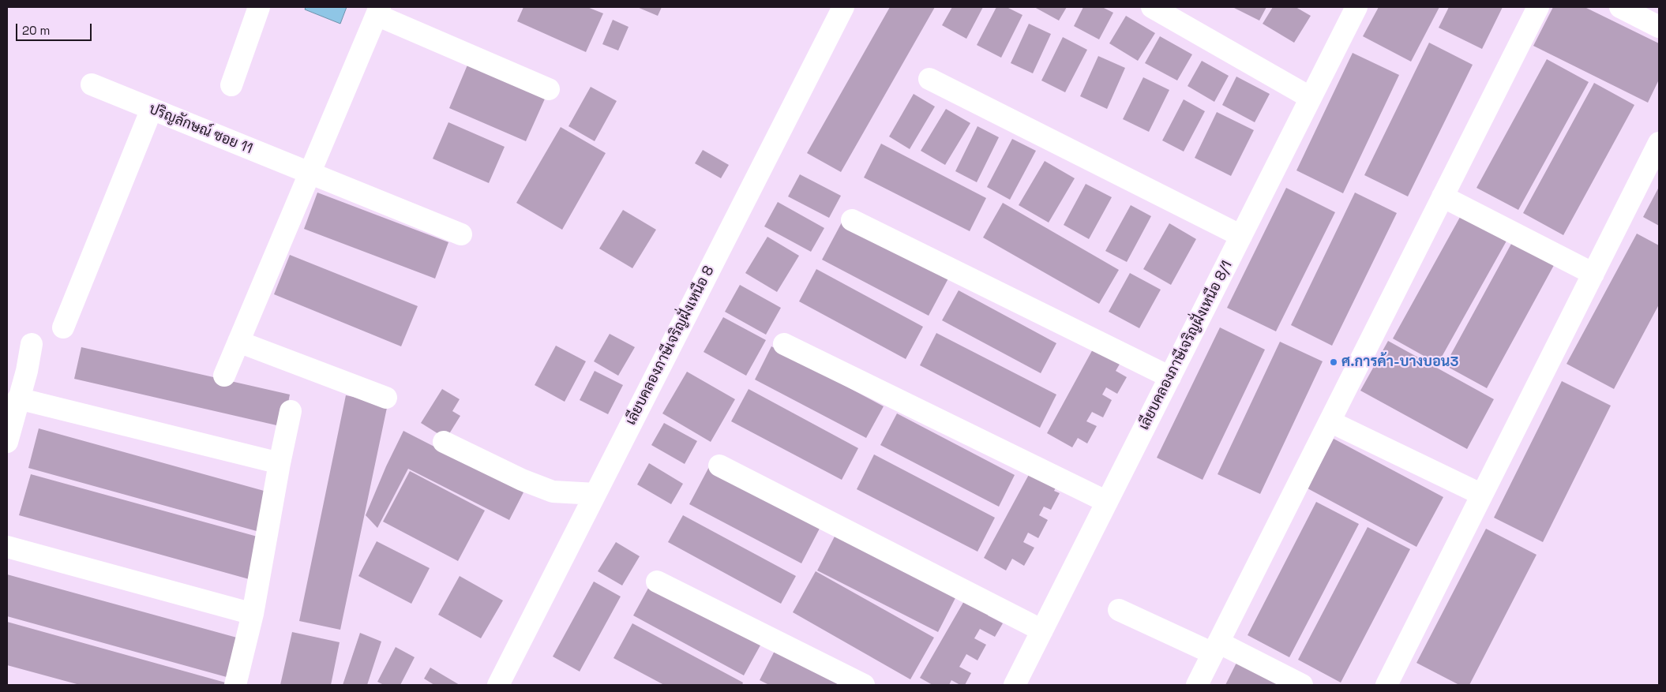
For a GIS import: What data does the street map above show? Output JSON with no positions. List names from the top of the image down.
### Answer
{
  "streets": {
    "street": ["ปริญลักษณ์ ซอย 11", "เลียบคลองภาษีเจริญฝั่งเหนือ 8", "เลียบคลองภาษีเจริญฝั่งเหนือ 8/1"]
  },
  "places": ["ศ.การค้า-บางบอน3"],
  "scale_bar": "20 m"
}
